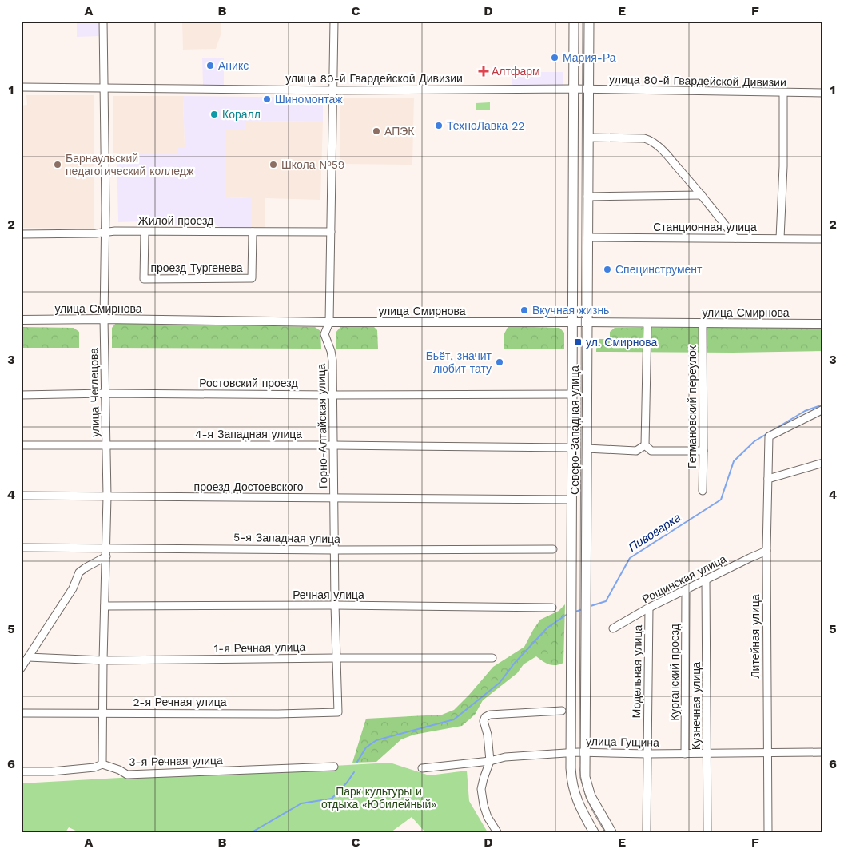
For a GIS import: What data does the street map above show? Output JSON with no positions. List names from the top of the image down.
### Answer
{
  "streets": {
    "main road": ["Северо-Западная улица"],
    "street": [
      "улица 80-й Гвардейской Дивизии",
      "Жилой проезд",
      "Станционная улица",
      "проезд Тургенева",
      "улица Смирнова",
      "Ростовский проезд",
      "улица Чеглецова",
      "Гетмановский переулок",
      "Горно-Алтайская улица",
      "4-я Западная улица",
      "проезд Достоевского",
      "5-я Западная улица",
      "Рощинская улица",
      "Речная улица",
      "Литейная улица",
      "1-я Речная улица",
      "Модельная улица",
      "Курганский проезд",
      "2-я Речная улица",
      "Кузнечная улица",
      "улица Гущина",
      "3-я Речная улица"
    ]
  },
  "crossings": [
    ["улица 80-й Гвардейской Дивизии", "улица Чеглецова"],
    ["улица 80-й Гвардейской Дивизии", "Горно-Алтайская улица"],
    ["улица 80-й Гвардейской Дивизии", "Северо-Западная улица"],
    ["Жилой проезд", "проезд Тургенева"],
    ["Жилой проезд", "улица Чеглецова"],
    ["Жилой проезд", "Горно-Алтайская улица"],
    ["Станционная улица", "Северо-Западная улица"],
    ["улица Смирнова", "улица Чеглецова"],
    ["улица Смирнова", "Гетмановский переулок"],
    ["улица Смирнова", "Горно-Алтайская улица"],
    ["улица Смирнова", "Северо-Западная улица"],
    ["Ростовский проезд", "улица Чеглецова"],
    ["Ростовский проезд", "Горно-Алтайская улица"],
    ["Ростовский проезд", "Северо-Западная улица"],
    ["улица Чеглецова", "4-я Западная улица"],
    ["улица Чеглецова", "проезд Достоевского"],
    ["улица Чеглецова", "5-я Западная улица"],
    ["улица Чеглецова", "Речная улица"],
    ["улица Чеглецова", "1-я Речная улица"],
    ["улица Чеглецова", "2-я Речная улица"],
    ["улица Чеглецова", "3-я Речная улица"],
    ["Горно-Алтайская улица", "4-я Западная улица"],
    ["Горно-Алтайская улица", "проезд Достоевского"],
    ["Горно-Алтайская улица", "5-я Западная улица"],
    ["Горно-Алтайская улица", "Речная улица"],
    ["Горно-Алтайская улица", "1-я Речная улица"],
    ["Горно-Алтайская улица", "2-я Речная улица"],
    ["Северо-Западная улица", "4-я Западная улица"],
    ["Северо-Западная улица", "проезд Достоевского"],
    ["Северо-Западная улица", "улица Гущина"],
    ["Рощинская улица", "Литейная улица"],
    ["Рощинская улица", "Модельная улица"],
    ["Рощинская улица", "Курганский проезд"],
    ["Рощинская улица", "Кузнечная улица"],
    ["Литейная улица", "улица Гущина"],
    ["Модельная улица", "улица Гущина"],
    ["Курганский проезд", "улица Гущина"],
    ["Кузнечная улица", "улица Гущина"]
  ],
  "water": ["Пивоварка"],
  "parks": ["Парк культуры и отдыха «Юбилейный»"],
  "places": {
    "other": [
      "Мария-Ра",
      "Аникс",
      "Шиномонтаж",
      "Коралл",
      "ТехноЛавка 22",
      "АПЭК",
      "Барнаульский педагогический колледж",
      "Школа №59",
      "Специнструмент",
      "Вкучная жизнь",
      "Бьёт, значит любит тату"
    ],
    "health": ["Алтфарм"],
    "transit": ["ул. Смирнова"]
  },
  "grid": {
    "columns": [
      "A",
      "B",
      "C",
      "D",
      "E",
      "F"
    ],
    "rows": [
      "1",
      "2",
      "3",
      "4",
      "5",
      "6"
    ]
  }
}
